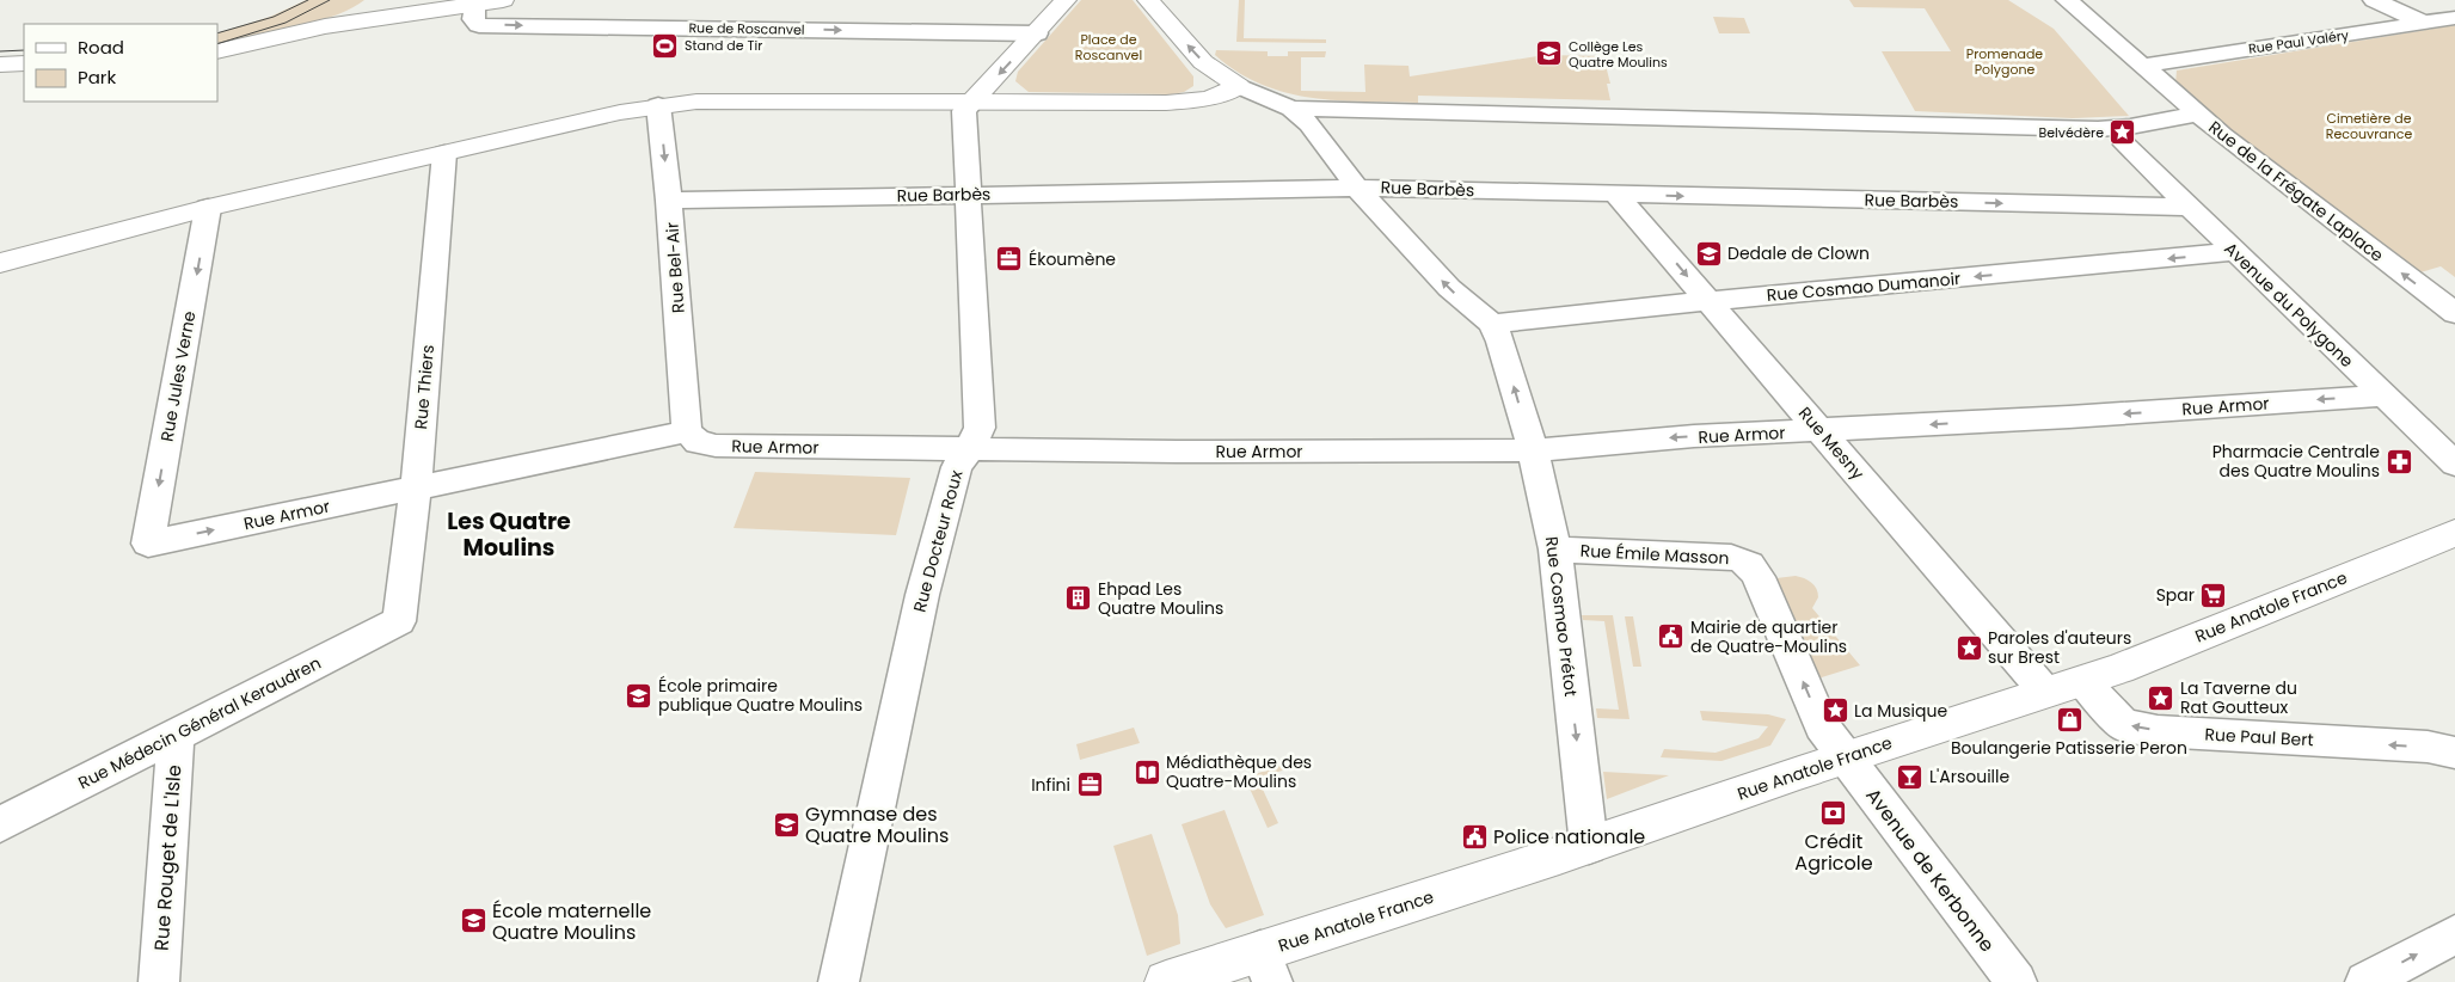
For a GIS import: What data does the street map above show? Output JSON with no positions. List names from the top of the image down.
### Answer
{
  "streets": {
    "street": [
      "Rue de Roscanvel",
      "Rue Paul Valéry",
      "Rue Barbès",
      "Rue de la Frégate Laplace",
      "Rue Bel-Air",
      "Rue Cosmao Dumanoir",
      "Avenue du Polygone",
      "Rue Jules Verne",
      "Rue Thiers",
      "Rue Armor",
      "Rue Mesny",
      "Rue Docteur Roux",
      "Rue Émile Masson",
      "Rue Anatole France",
      "Rue Cosmao Prétot",
      "Rue Médecin Général Keraudren",
      "Rue Paul Bert",
      "Rue Rouget de L'Isle",
      "Avenue de Kerbonne"
    ]
  },
  "crossings": [
    ["Rue Paul Valéry", "Rue de la Frégate Laplace"],
    ["Rue Barbès", "Rue Bel-Air"],
    ["Rue Barbès", "Avenue du Polygone"],
    ["Rue Barbès", "Rue Mesny"],
    ["Rue Barbès", "Rue Docteur Roux"],
    ["Rue Bel-Air", "Rue Armor"],
    ["Rue Cosmao Dumanoir", "Avenue du Polygone"],
    ["Rue Cosmao Dumanoir", "Rue Mesny"],
    ["Rue Cosmao Dumanoir", "Rue Cosmao Prétot"],
    ["Avenue du Polygone", "Rue Armor"],
    ["Rue Jules Verne", "Rue Armor"],
    ["Rue Thiers", "Rue Armor"],
    ["Rue Thiers", "Rue Médecin Général Keraudren"],
    ["Rue Armor", "Rue Mesny"],
    ["Rue Armor", "Rue Docteur Roux"],
    ["Rue Armor", "Rue Cosmao Prétot"],
    ["Rue Mesny", "Rue Anatole France"],
    ["Rue Émile Masson", "Rue Anatole France"],
    ["Rue Émile Masson", "Rue Cosmao Prétot"],
    ["Rue Émile Masson", "Avenue de Kerbonne"],
    ["Rue Anatole France", "Rue Cosmao Prétot"],
    ["Rue Anatole France", "Rue Paul Bert"],
    ["Rue Anatole France", "Avenue de Kerbonne"],
    ["Rue Médecin Général Keraudren", "Rue Rouget de L'Isle"]
  ],
  "one_way": [
    "Rue de la Frégate Laplace",
    "Rue Jules Verne",
    "Rue Émile Masson",
    "Rue Paul Bert"
  ],
  "districts": ["Les Quatre Moulins"],
  "parks": ["Place de Roscanvel", "Promenade Polygone", "Cimetière de Recouvrance"],
  "places": {
    "sports": ["Stand de Tir"],
    "school or university": [
      "Collège Les Quatre Moulins",
      "Dedale de Clown",
      "École primaire publique Quatre Moulins",
      "Gymnase des Quatre Moulins",
      "École maternelle Quatre Moulins"
    ],
    "place": [
      "Belvédère",
      "Paroles d'auteurs sur Brest",
      "La Taverne du Rat Goutteux",
      "La Musique"
    ],
    "office": ["Ékoumène", "Infini"],
    "pharmacy": ["Pharmacie Centrale des Quatre Moulins"],
    "supermarket": ["Spar"],
    "building": ["Ehpad Les Quatre Moulins"],
    "public building": ["Mairie de quartier de Quatre-Moulins", "Police nationale"],
    "shop": ["Boulangerie Patisserie Peron"],
    "library": ["Médiathèque des Quatre-Moulins"],
    "bar": ["L'Arsouille"],
    "bank": ["Crédit Agricole"]
  },
  "legend": ["Road", "Park"]
}
